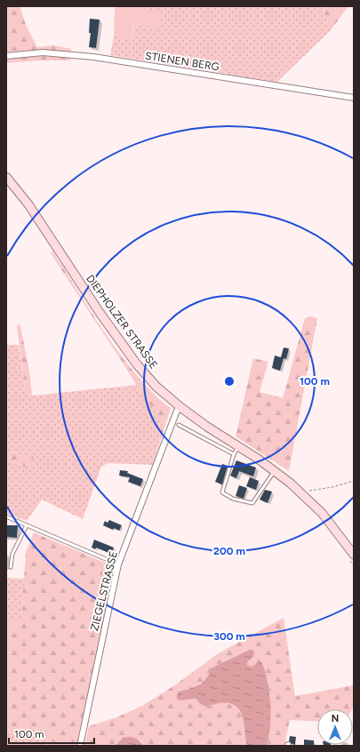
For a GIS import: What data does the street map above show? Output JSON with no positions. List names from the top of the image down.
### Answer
{
  "streets": {
    "main road": ["DIEPHOLZER STRASSE"],
    "street": ["STIENEN BERG", "ZIEGELSTRASSE"]
  },
  "crossings": [
    ["DIEPHOLZER STRASSE", "ZIEGELSTRASSE"]
  ],
  "scale_bar": "100 m",
  "north": "top",
  "rings": ["100 m", "200 m", "300 m"]
}
